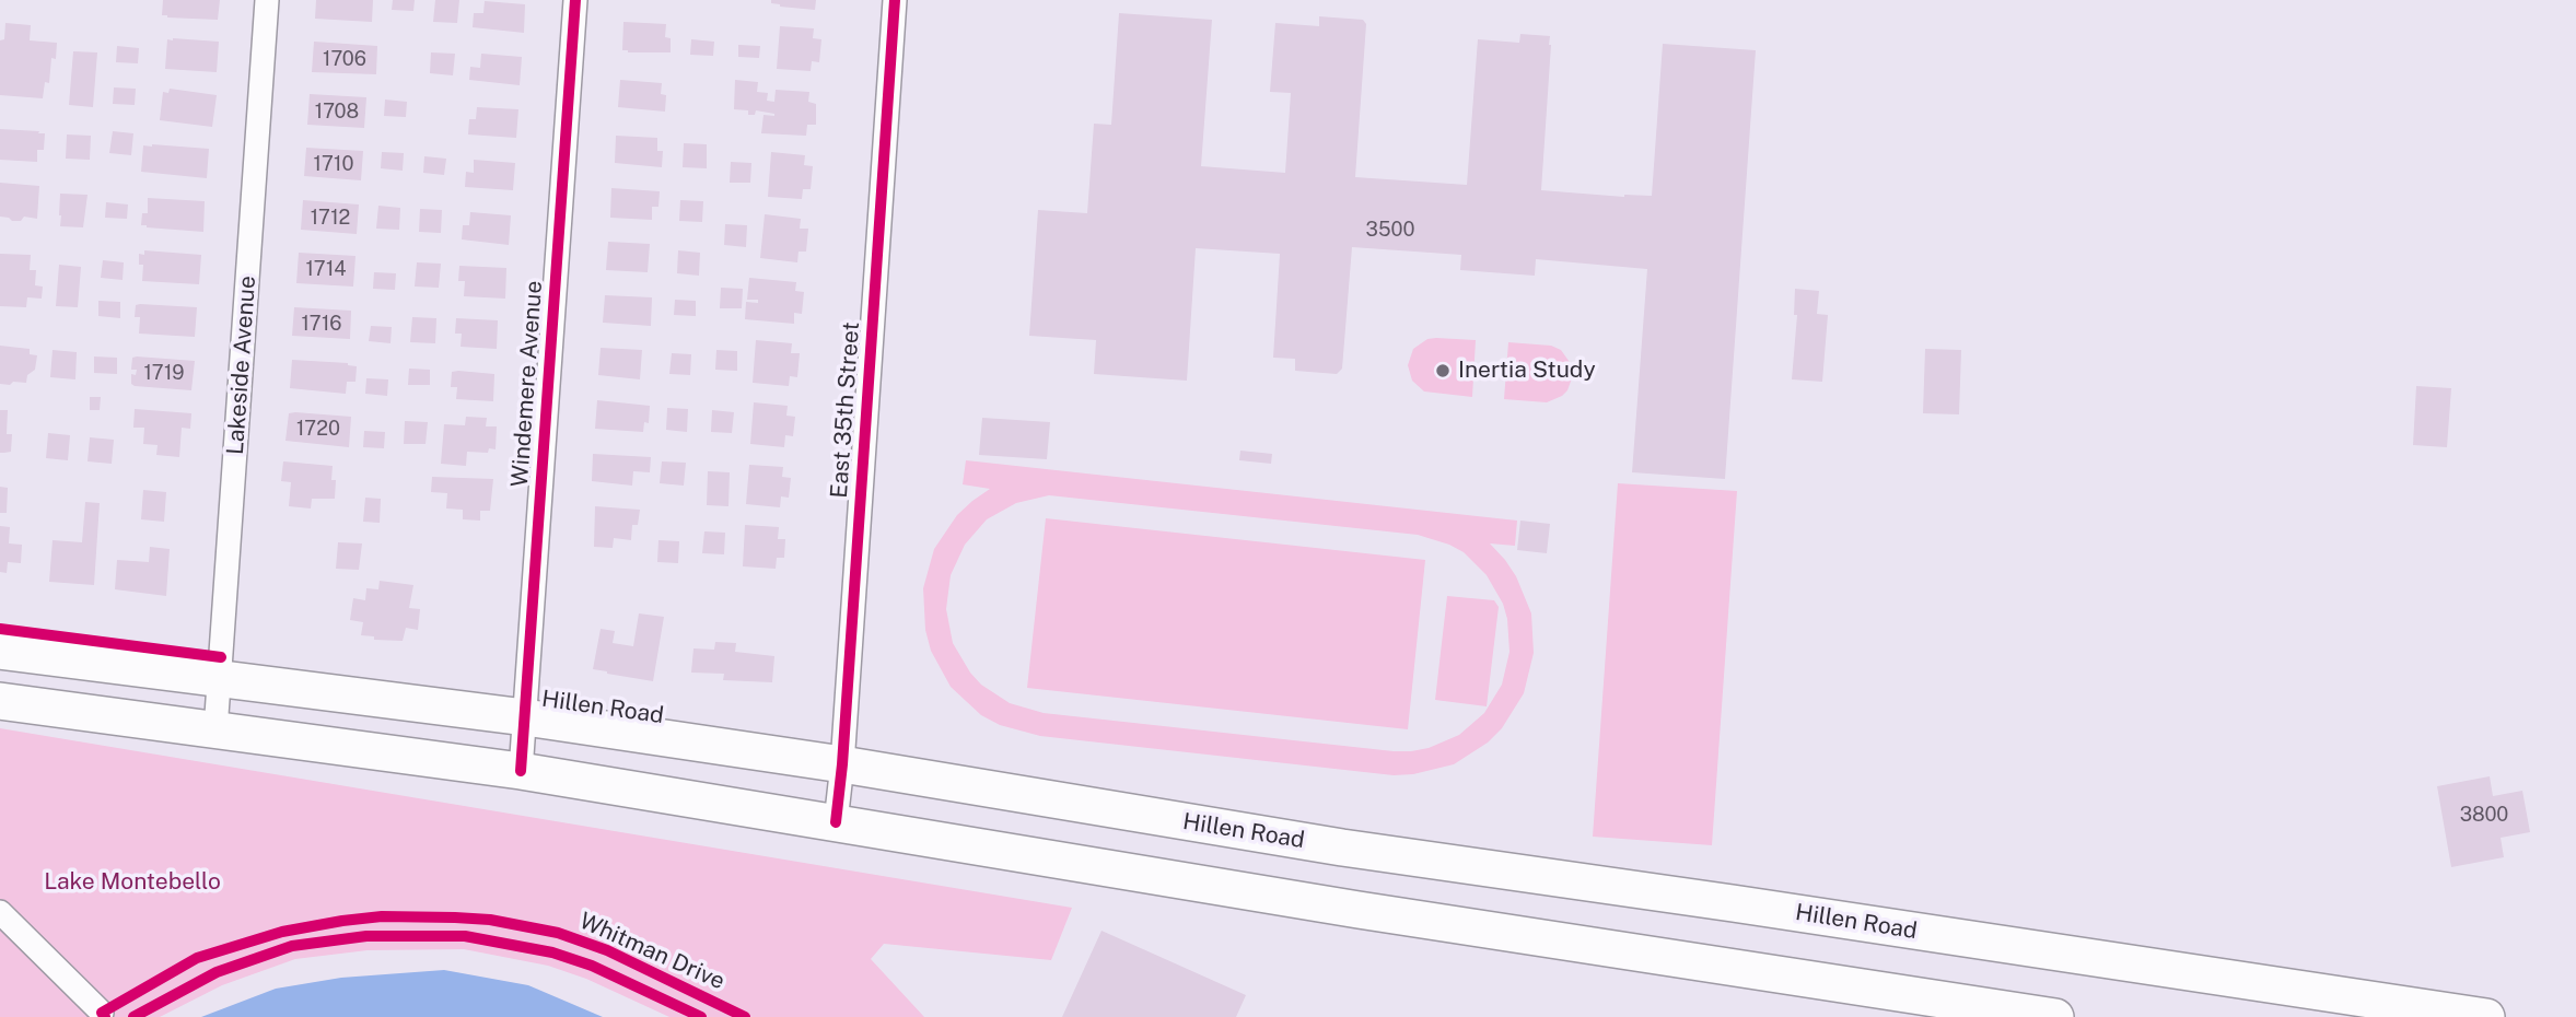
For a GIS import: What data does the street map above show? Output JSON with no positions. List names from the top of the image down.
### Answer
{
  "streets": {
    "main road": ["Hillen Road"],
    "street": ["Lakeside Avenue", "Windemere Avenue", "East 35th Street"],
    "cycle path": ["Whitman Drive"]
  },
  "crossings": [
    ["Lakeside Avenue", "Hillen Road"],
    ["Windemere Avenue", "Hillen Road"],
    ["East 35th Street", "Hillen Road"]
  ],
  "parks": ["Lake Montebello"],
  "places": ["Inertia Study"],
  "house_numbers": [
    "1706",
    "1708",
    "1710",
    "1712",
    "3500",
    "1714",
    "1716",
    "1719",
    "1720",
    "3800"
  ]
}
